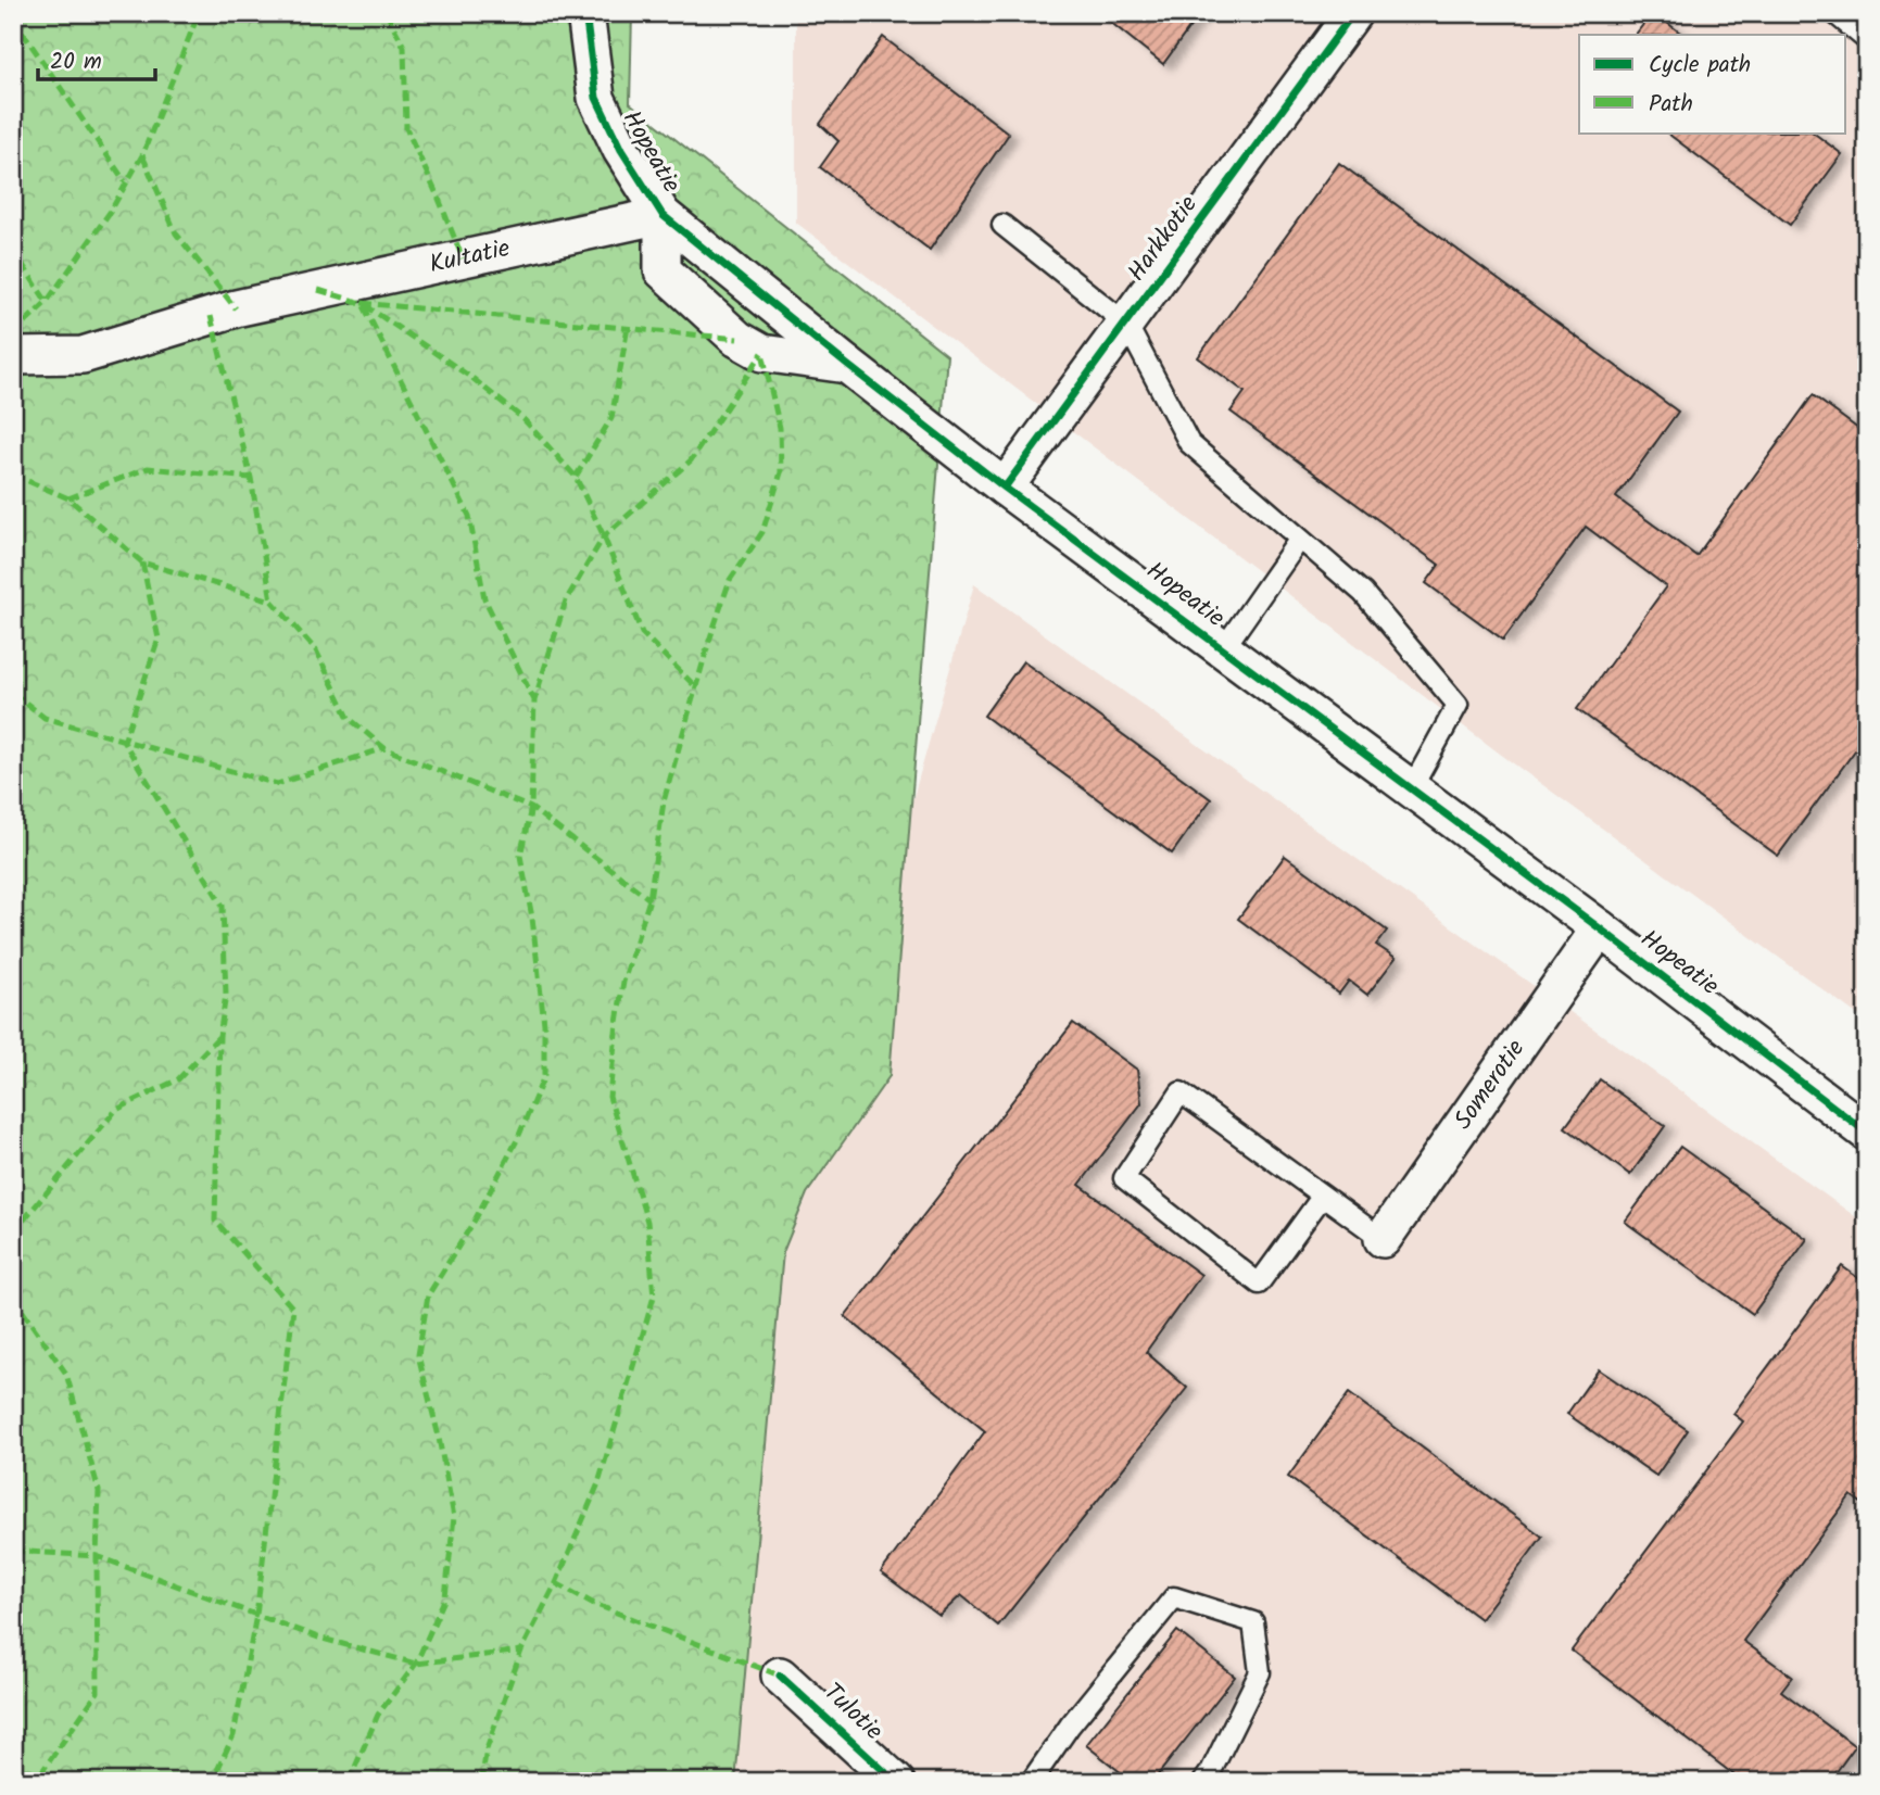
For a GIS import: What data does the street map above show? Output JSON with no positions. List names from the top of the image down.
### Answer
{
  "streets": {
    "street": [
      "Hopeatie",
      "Harkkotie",
      "Kultatie",
      "Somerotie",
      "Tulotie"
    ]
  },
  "crossings": [
    ["Hopeatie", "Harkkotie"],
    ["Hopeatie", "Kultatie"],
    ["Hopeatie", "Somerotie"]
  ],
  "legend": ["Cycle path", "Path"],
  "scale_bar": "20 m"
}
